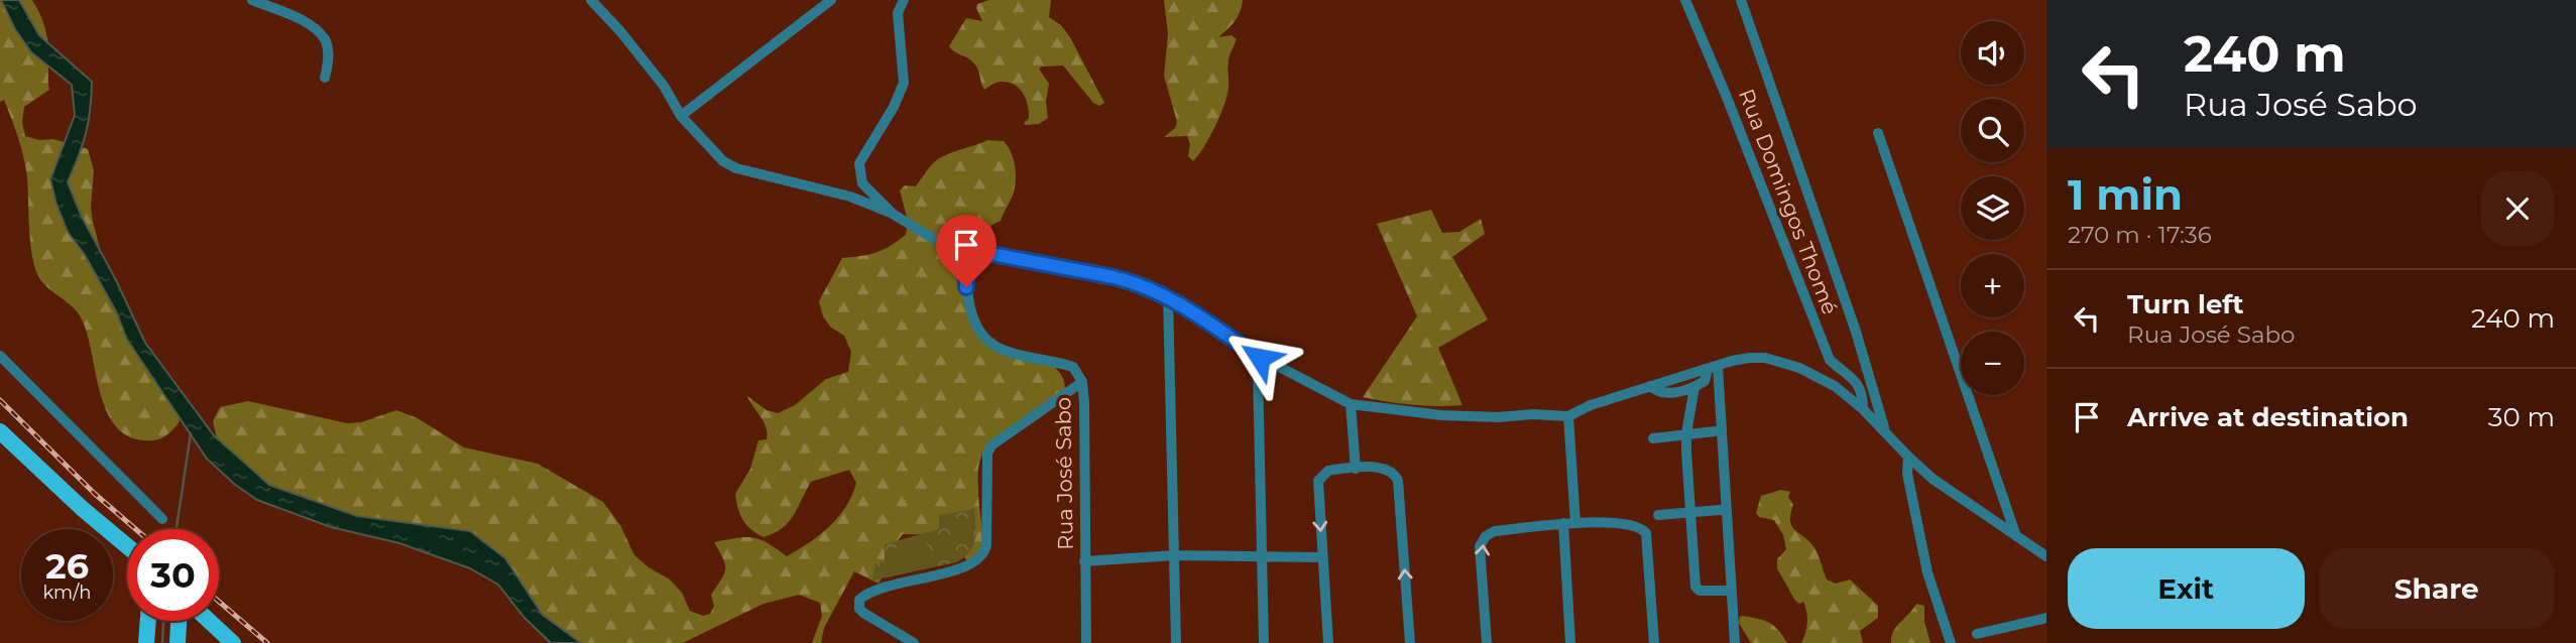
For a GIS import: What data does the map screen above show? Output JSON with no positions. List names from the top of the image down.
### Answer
{
  "streets": {
    "street": ["Rua Domingos Thomé", "Rua José Sabo"]
  },
  "page": {
    "turn": ["240 m", "Rua José Sabo"],
    "map_buttons": ["+", "−"],
    "heading": ["1 min", "270 m · 17:36"],
    "list": [
      {
        "name": "Turn left",
        "note": "Rua José Sabo",
        "value": "240 m"
      },
      {
        "name": "Arrive at destination",
        "value": "30 m"
      }
    ],
    "speed": "26 km/h",
    "limit": "30",
    "buttons": ["Exit", "Share"]
  }
}
